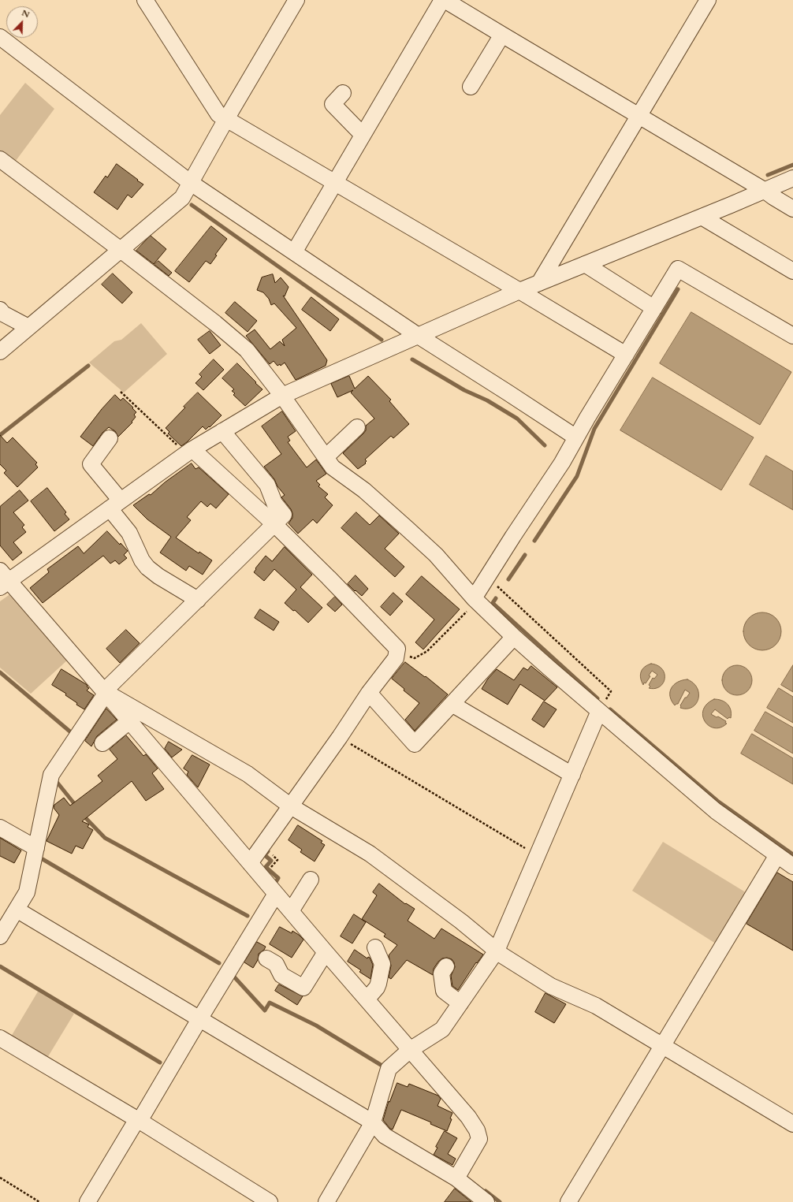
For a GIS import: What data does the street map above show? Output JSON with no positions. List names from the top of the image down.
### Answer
{
  "north": "top right"
}
